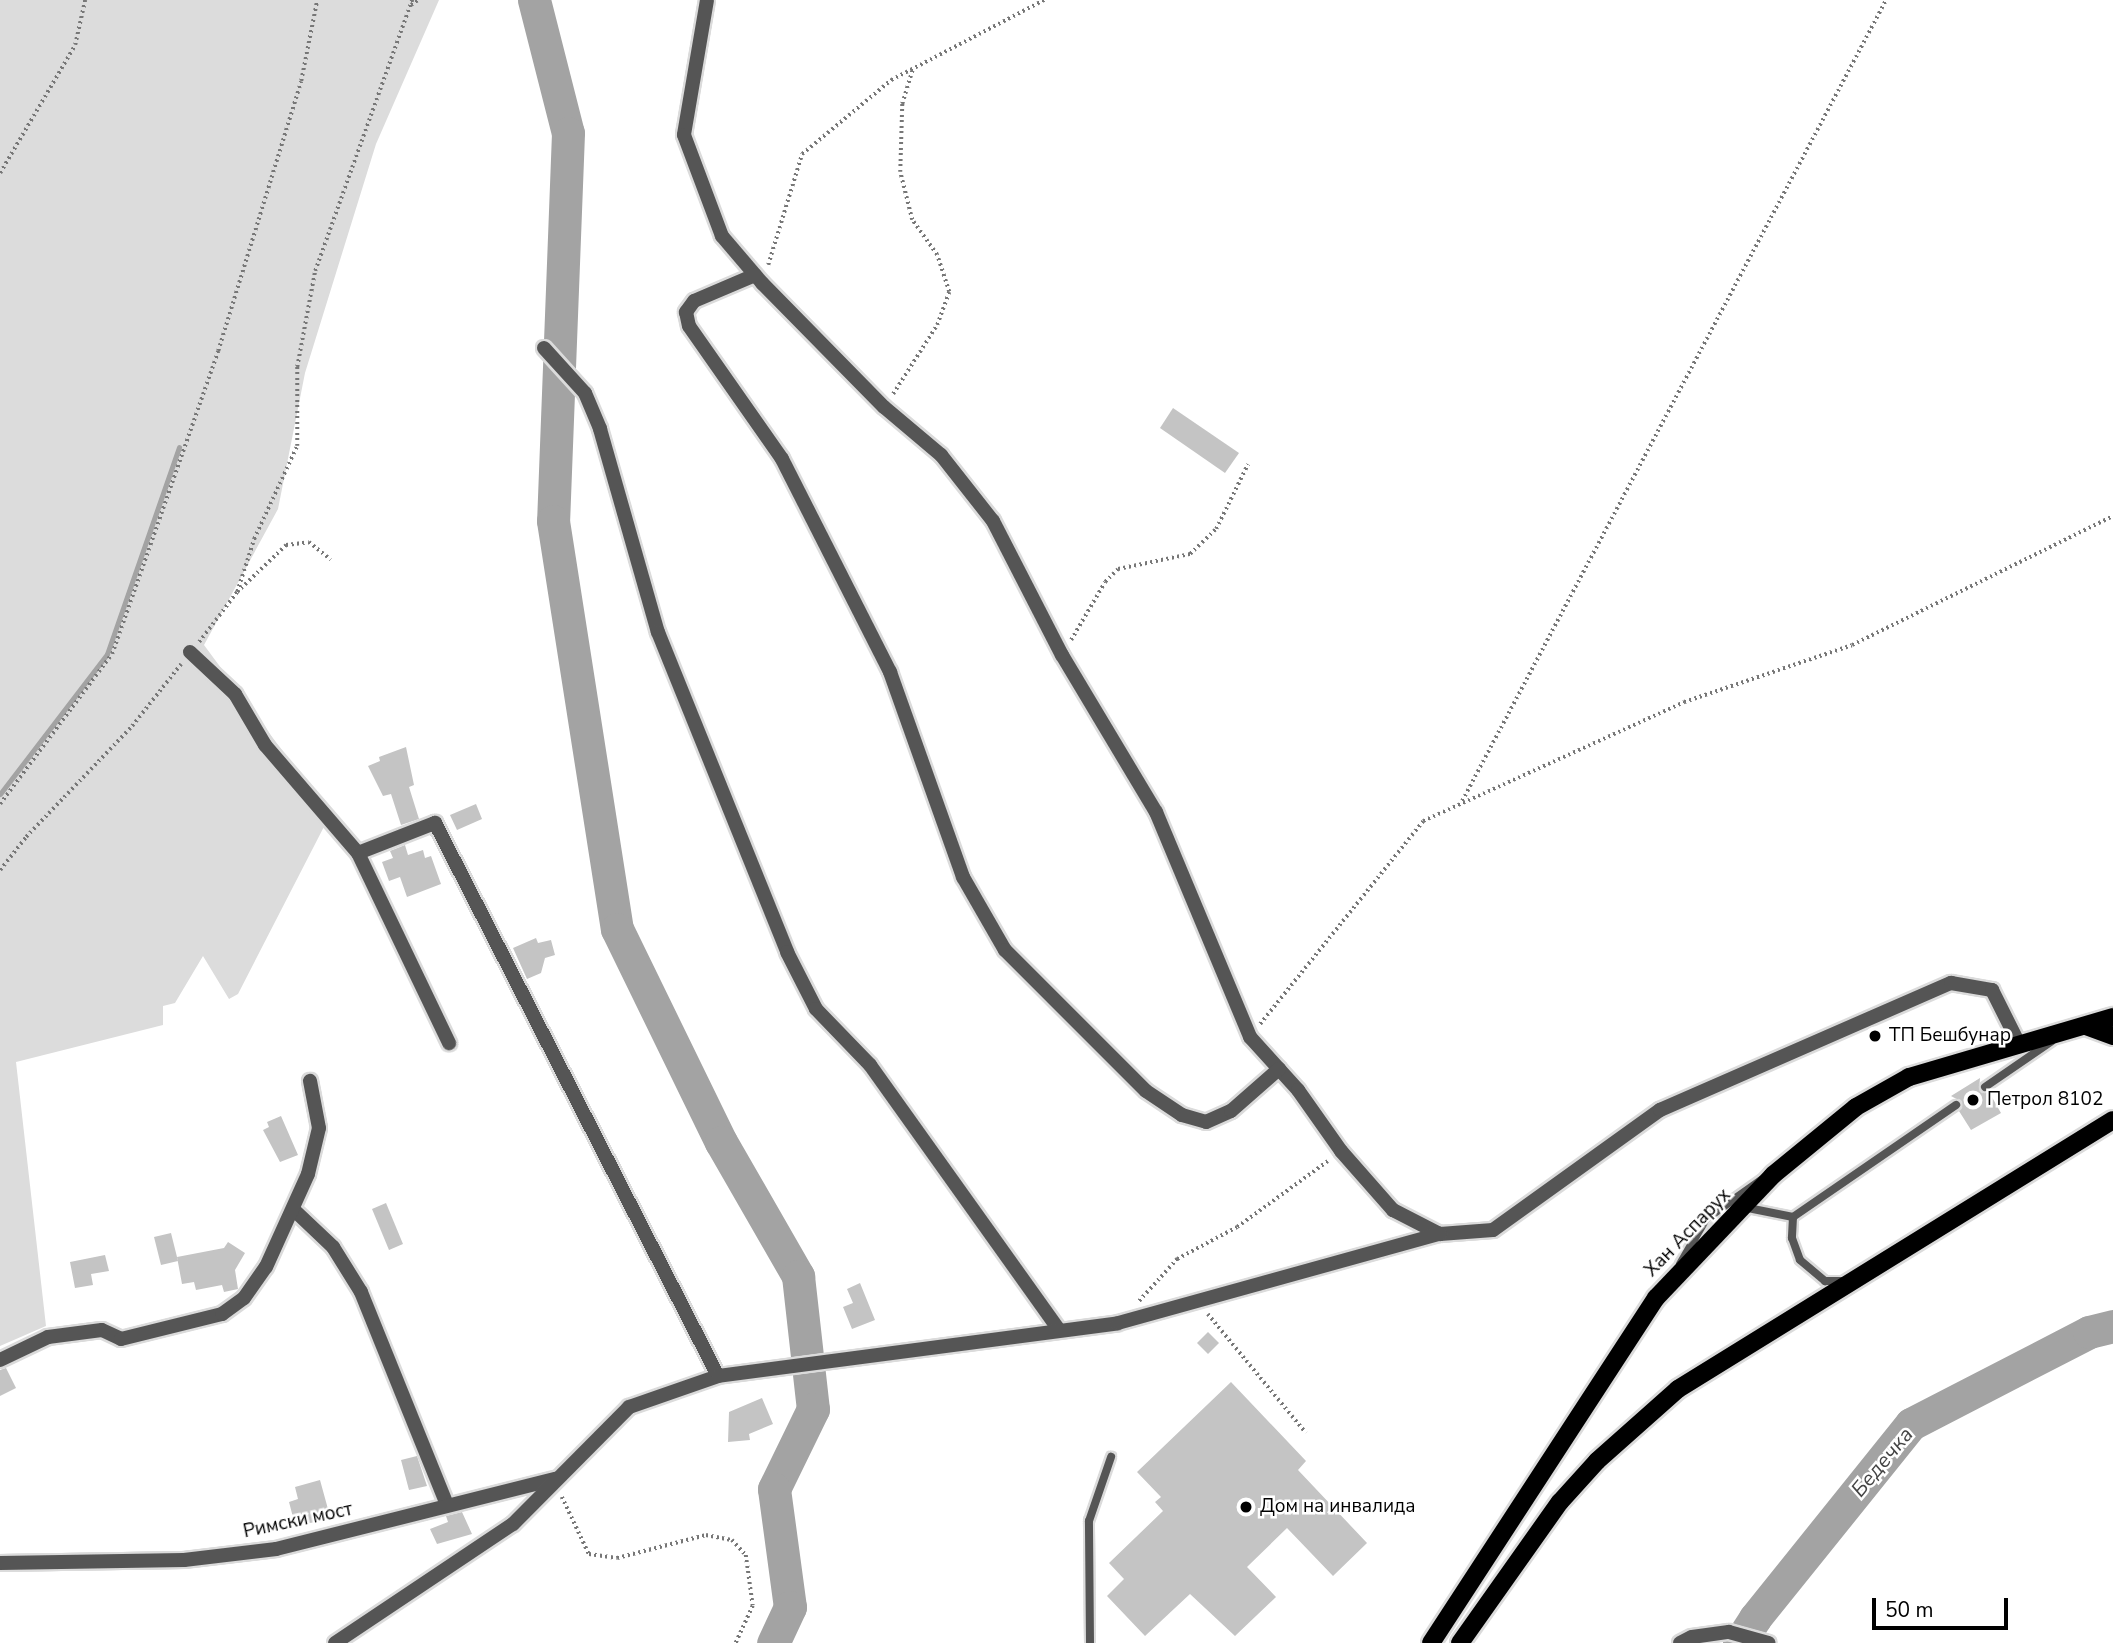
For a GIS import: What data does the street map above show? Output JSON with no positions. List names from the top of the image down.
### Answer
{
  "streets": {
    "main road": ["Хан Аспарух"],
    "street": ["Римски мост"]
  },
  "water": ["Бедечка"],
  "places": ["ТП Бешбунар", "Петрол 8102", "Дом на инвалида"],
  "scale_bar": "50 m"
}
